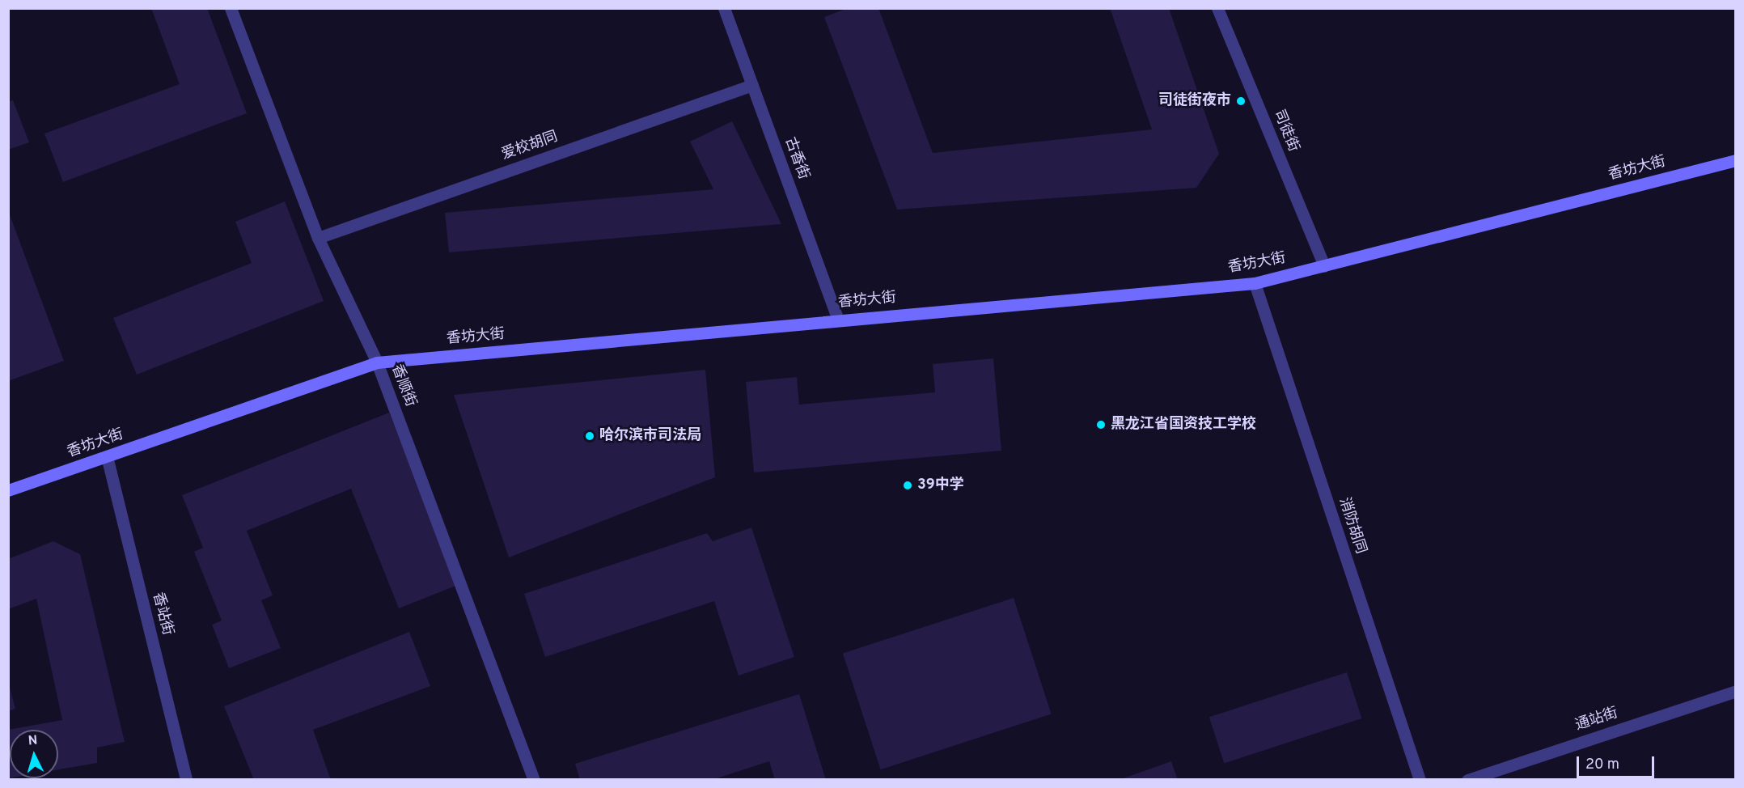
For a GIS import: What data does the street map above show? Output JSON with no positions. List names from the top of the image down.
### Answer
{
  "streets": {
    "main road": ["香坊大街"],
    "street": [
      "司徒街",
      "爱校胡同",
      "古香街",
      "香顺街",
      "消防胡同",
      "香站街",
      "通站街"
    ]
  },
  "crossings": [
    ["司徒街", "香坊大街"],
    ["爱校胡同", "古香街"],
    ["爱校胡同", "香顺街"],
    ["古香街", "香坊大街"],
    ["香坊大街", "香顺街"],
    ["香坊大街", "消防胡同"],
    ["香坊大街", "香站街"]
  ],
  "places": [
    "司徒街夜市",
    "黑龙江省国资技工学校",
    "哈尔滨市司法局",
    "39中学"
  ],
  "scale_bar": "20 m",
  "north": "top"
}
